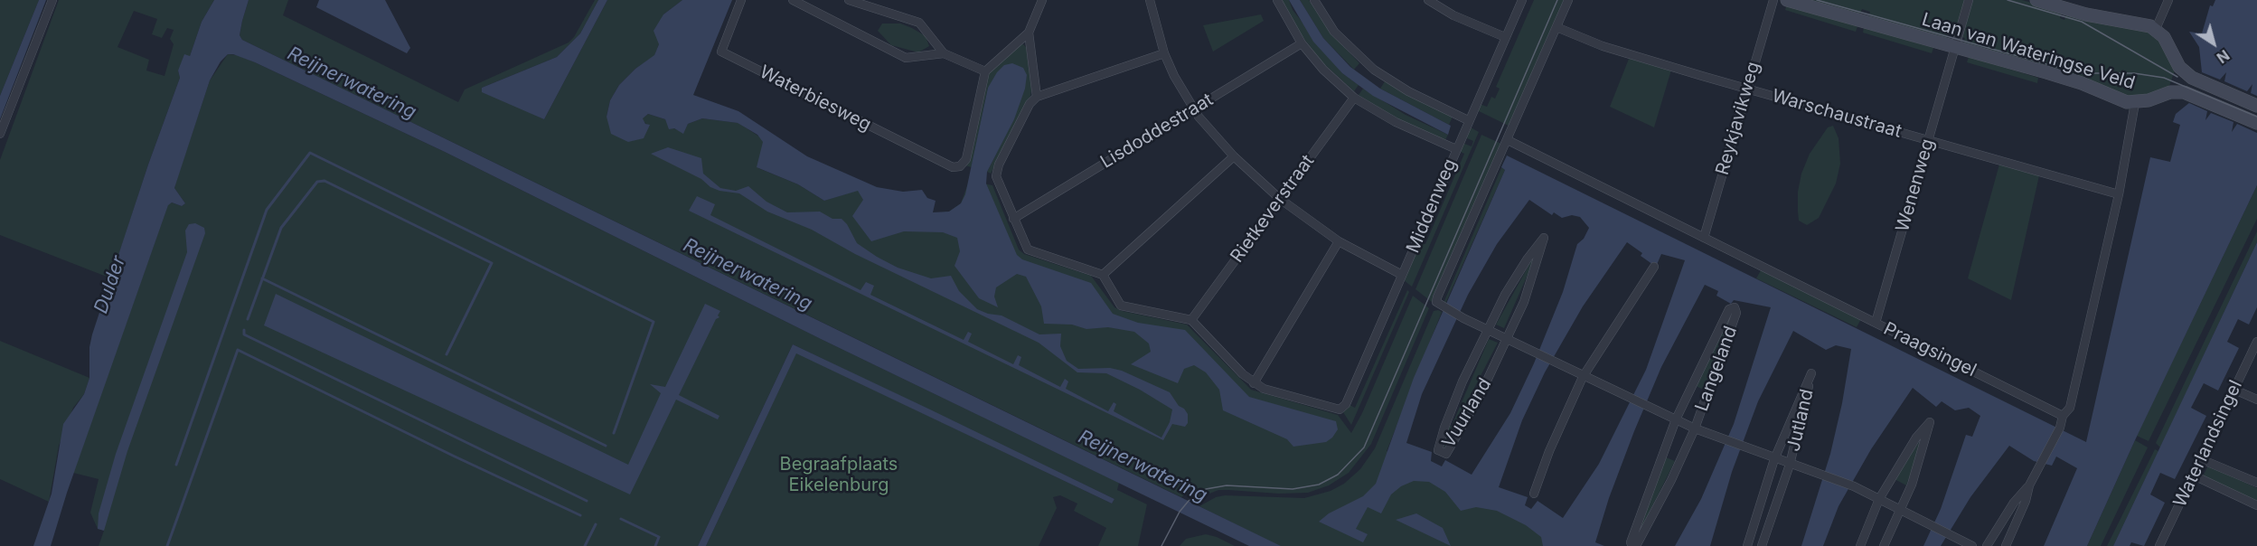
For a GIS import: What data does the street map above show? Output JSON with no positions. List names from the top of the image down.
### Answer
{
  "streets": {
    "street": [
      "Laan van Wateringse Veld",
      "Waterbiesweg",
      "Warschaustraat",
      "Reykjavikweg",
      "Lisdoddestraat",
      "Wenenweg",
      "Middenweg",
      "Rietkeverstraat",
      "Praagsingel",
      "Langeland",
      "Vuurland",
      "Jutland",
      "Waterlandsingel"
    ]
  },
  "crossings": [
    ["Laan van Wateringse Veld", "Wenenweg"],
    ["Warschaustraat", "Reykjavikweg"],
    ["Warschaustraat", "Wenenweg"],
    ["Reykjavikweg", "Praagsingel"],
    ["Wenenweg", "Praagsingel"],
    ["Langeland", "Vuurland"],
    ["Langeland", "Jutland"]
  ],
  "water": ["Reijnerwatering", "Dulder"],
  "parks": ["Begraafplaats Eikelenburg"],
  "north": "bottom right"
}
